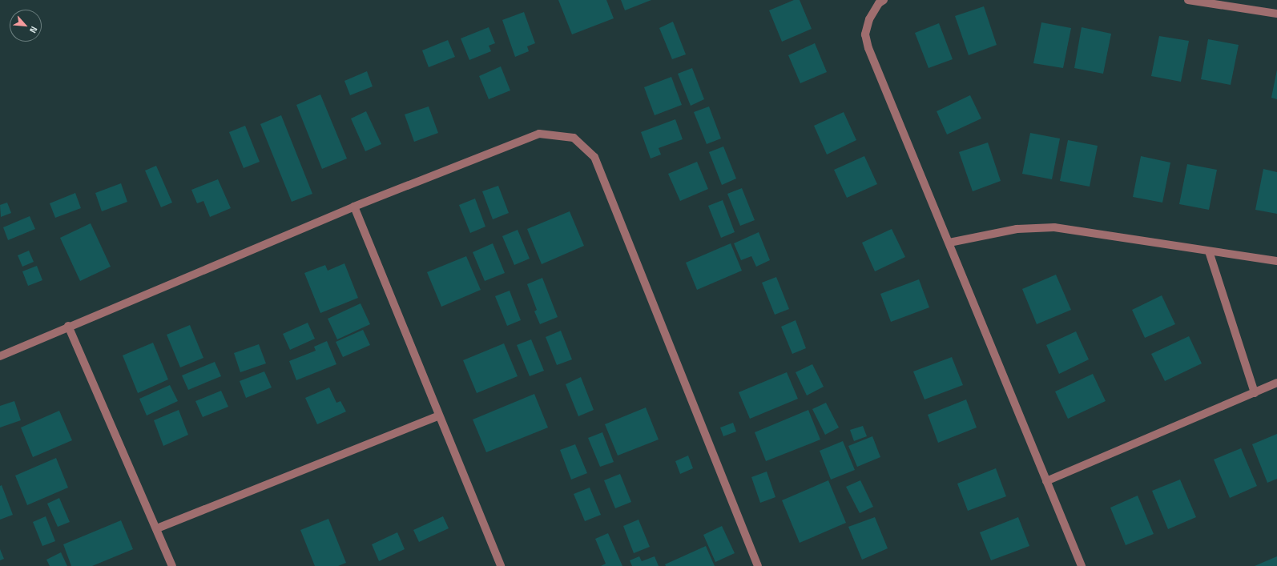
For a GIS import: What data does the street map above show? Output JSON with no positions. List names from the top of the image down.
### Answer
{
  "north": "bottom right"
}
